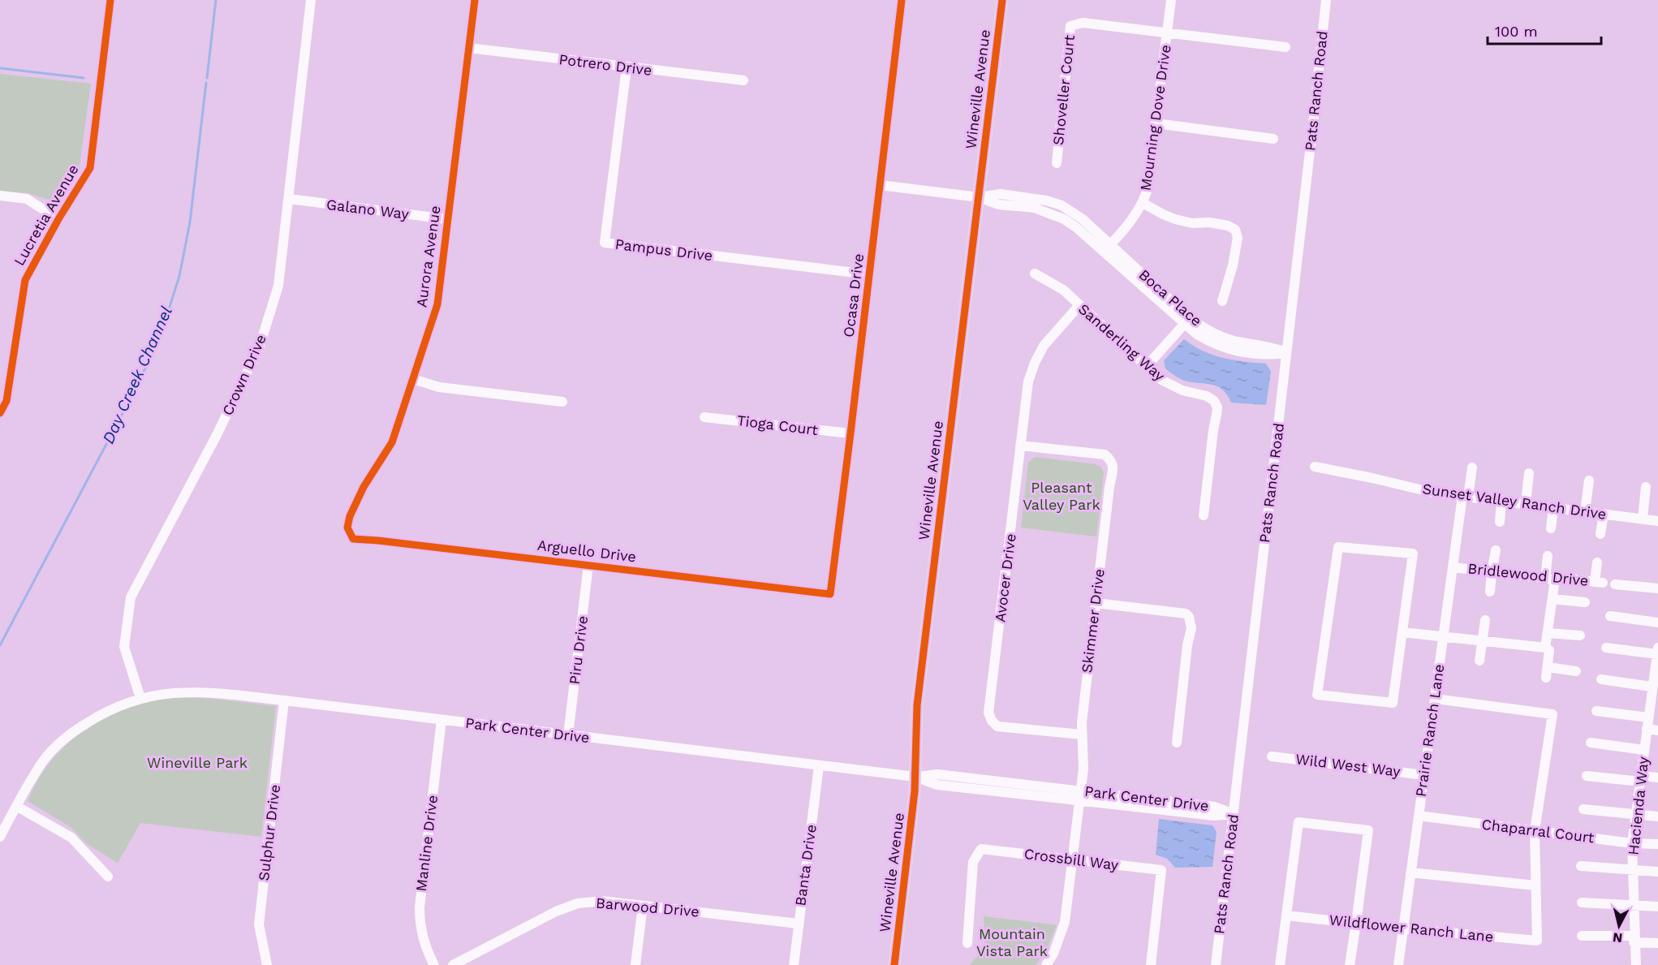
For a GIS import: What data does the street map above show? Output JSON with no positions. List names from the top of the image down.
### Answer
{
  "streets": {
    "main road": ["Wineville Avenue"],
    "street": [
      "Potrero Drive",
      "Shoveller Court",
      "Pats Ranch Road",
      "Mourning Dove Drive",
      "Galano Way",
      "Lucretia Avenue",
      "Pampus Drive",
      "Aurora Avenue",
      "Ocasa Drive",
      "Boca Place",
      "Sanderling Way",
      "Crown Drive",
      "Tioga Court",
      "Sunset Valley Ranch Drive",
      "Arguello Drive",
      "Bridlewood Drive",
      "Avocer Drive",
      "Skimmer Drive",
      "Piru Drive",
      "Park Center Drive",
      "Prairie Ranch Lane",
      "Wild West Way",
      "Hacienda Way",
      "Chaparral Court",
      "Sulphur Drive",
      "Manline Drive",
      "Crossbill Way",
      "Banta Drive",
      "Barwood Drive",
      "Wildflower Ranch Lane"
    ]
  },
  "crossings": [
    ["Potrero Drive", "Pampus Drive"],
    ["Potrero Drive", "Aurora Avenue"],
    ["Wineville Avenue", "Boca Place"],
    ["Wineville Avenue", "Park Center Drive"],
    ["Shoveller Court", "Mourning Dove Drive"],
    ["Pats Ranch Road", "Boca Place"],
    ["Pats Ranch Road", "Park Center Drive"],
    ["Mourning Dove Drive", "Boca Place"],
    ["Galano Way", "Aurora Avenue"],
    ["Galano Way", "Crown Drive"],
    ["Pampus Drive", "Ocasa Drive"],
    ["Aurora Avenue", "Arguello Drive"],
    ["Ocasa Drive", "Boca Place"],
    ["Ocasa Drive", "Tioga Court"],
    ["Ocasa Drive", "Arguello Drive"],
    ["Sanderling Way", "Avocer Drive"],
    ["Crown Drive", "Park Center Drive"],
    ["Sunset Valley Ranch Drive", "Prairie Ranch Lane"],
    ["Arguello Drive", "Piru Drive"],
    ["Bridlewood Drive", "Prairie Ranch Lane"],
    ["Avocer Drive", "Skimmer Drive"],
    ["Skimmer Drive", "Park Center Drive"],
    ["Skimmer Drive", "Crossbill Way"],
    ["Piru Drive", "Park Center Drive"],
    ["Park Center Drive", "Sulphur Drive"],
    ["Park Center Drive", "Manline Drive"],
    ["Park Center Drive", "Banta Drive"],
    ["Prairie Ranch Lane", "Wild West Way"],
    ["Prairie Ranch Lane", "Chaparral Court"],
    ["Prairie Ranch Lane", "Wildflower Ranch Lane"],
    ["Hacienda Way", "Chaparral Court"],
    ["Banta Drive", "Barwood Drive"]
  ],
  "water": ["Day Creek Channel"],
  "parks": ["Pleasant Valley Park", "Wineville Park", "Mountain Vista Park"],
  "scale_bar": "100 m",
  "north": "bottom"
}
